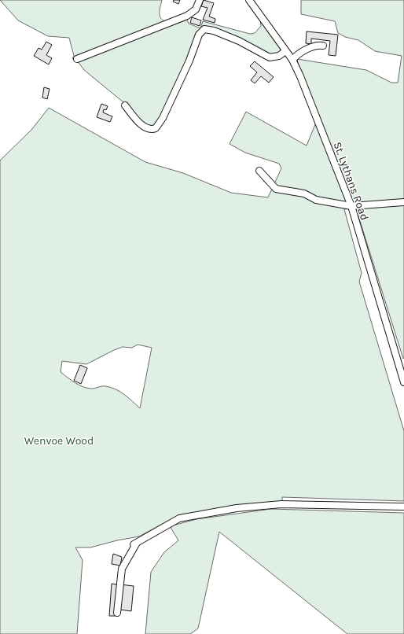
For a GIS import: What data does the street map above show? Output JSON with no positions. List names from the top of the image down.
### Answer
{
  "streets": {
    "street": ["St. Lythans Road"]
  },
  "parks": ["Wenvoe Wood"]
}
